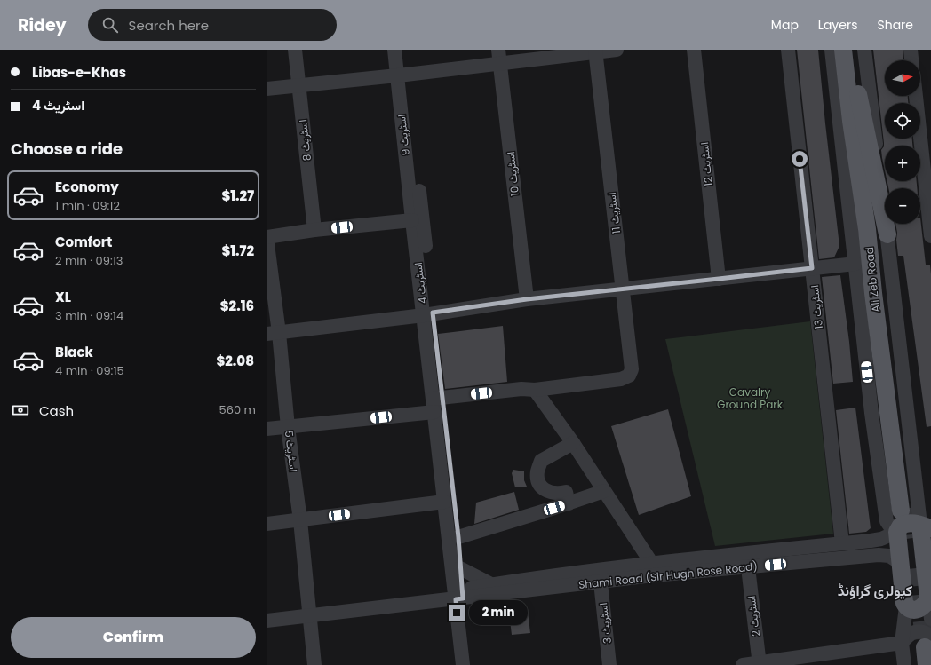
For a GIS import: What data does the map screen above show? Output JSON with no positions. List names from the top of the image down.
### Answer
{
  "streets": {
    "main road": ["Ali Zeb Road"],
    "street": [
      "اسٹریٹ 9",
      "اسٹریٹ 8",
      "اسٹریٹ 12",
      "اسٹریٹ 10",
      "اسٹریٹ 11",
      "اسٹریٹ 4",
      "اسٹریٹ 13",
      "اسٹریٹ 5",
      "Shami Road (Sir Hugh Rose Road)",
      "اسٹریٹ 2",
      "اسٹریٹ 3"
    ]
  },
  "crossings": [
    ["اسٹریٹ 9", "اسٹریٹ 4"],
    ["اسٹریٹ 13", "Shami Road (Sir Hugh Rose Road)"],
    ["Shami Road (Sir Hugh Rose Road)", "اسٹریٹ 2"],
    ["Shami Road (Sir Hugh Rose Road)", "اسٹریٹ 3"]
  ],
  "districts": ["کیولری گراؤنڈ"],
  "parks": ["Cavalry Ground Park"],
  "north": "right",
  "page": {
    "header": "Ridey",
    "search": "Search here",
    "nav": ["Map", "Layers", "Share"],
    "banner": ["Libas-e-Khas", "اسٹریٹ 4"],
    "map_buttons": ["+", "−"],
    "heading": "Choose a ride",
    "list": [
      {
        "name": "Economy",
        "note": "1 min · 09:12",
        "value": "$1.27"
      },
      {
        "name": "Comfort",
        "note": "2 min · 09:13",
        "value": "$1.72"
      },
      {
        "name": "XL",
        "note": "3 min · 09:14",
        "value": "$2.16"
      },
      {
        "name": "Black",
        "note": "4 min · 09:15",
        "value": "$2.08"
      }
    ],
    "pay": ["Cash", "560 m"],
    "bubble": "2 min",
    "buttons": "Confirm"
  }
}
